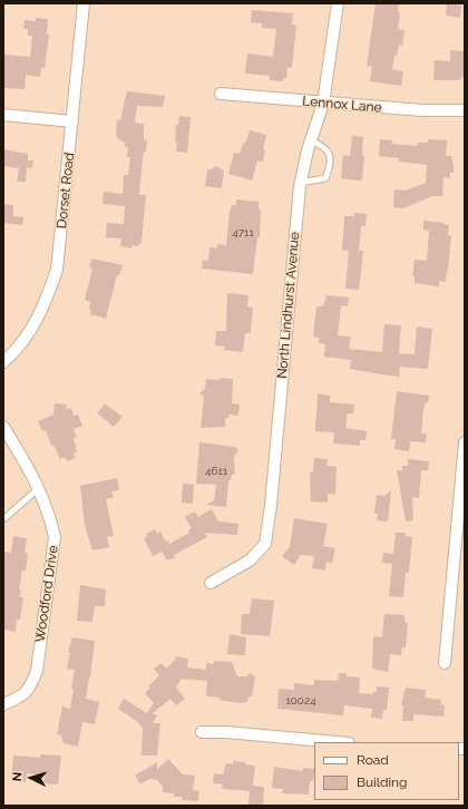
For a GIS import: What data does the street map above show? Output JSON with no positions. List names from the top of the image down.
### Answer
{
  "streets": {
    "street": [
      "Lennox Lane",
      "Dorset Road",
      "North Lindhurst Avenue",
      "Woodford Drive"
    ]
  },
  "crossings": [
    ["Lennox Lane", "North Lindhurst Avenue"]
  ],
  "house_numbers": ["4711", "4611", "10024"],
  "legend": ["Road", "Building"],
  "north": "left"
}
